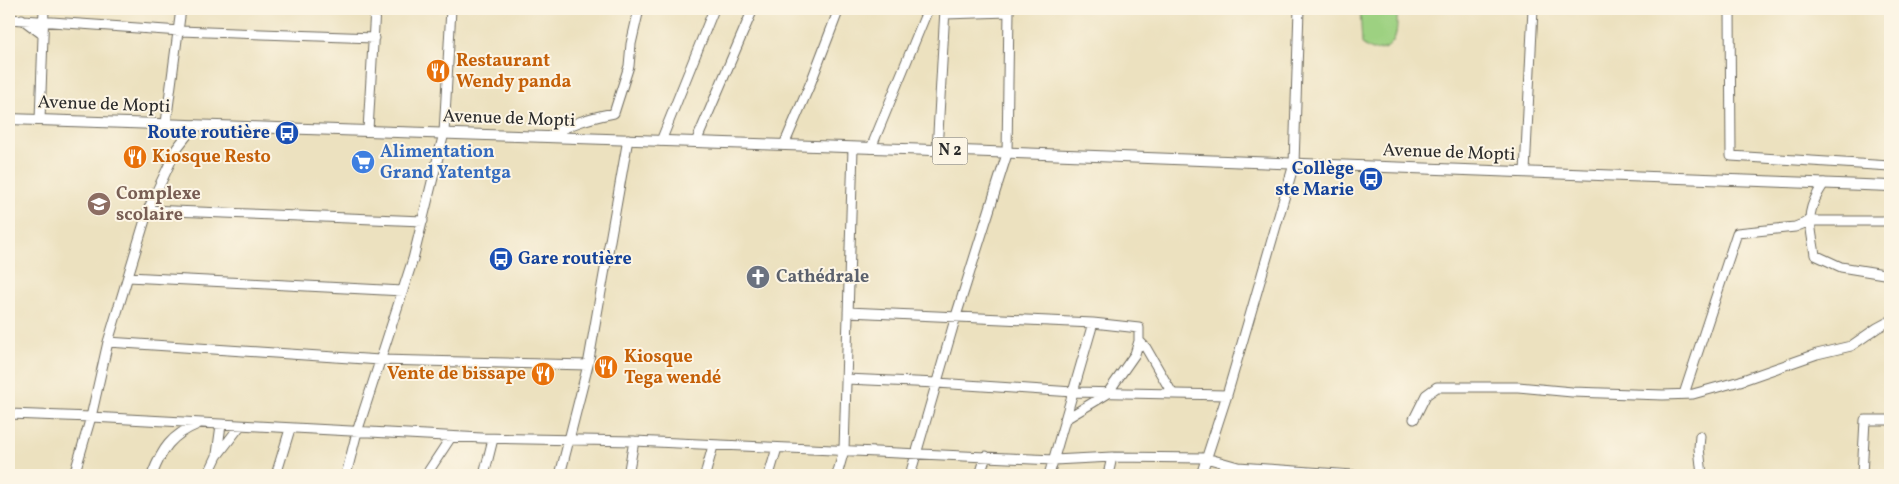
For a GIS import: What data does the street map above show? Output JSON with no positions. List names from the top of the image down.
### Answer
{
  "streets": {
    "main road": ["Avenue de Mopti", "N 2"]
  },
  "places": {
    "restaurant": [
      "Restaurant Wendy panda",
      "Kiosque Resto",
      "Kiosque Tega wendé",
      "Vente de bissape"
    ],
    "bus stop": ["Route routière", "Collège ste Marie", "Gare routière"],
    "supermarket": ["Alimentation Grand Yatentga"],
    "school or university": ["Complexe scolaire"],
    "church": ["Cathédrale"]
  }
}
